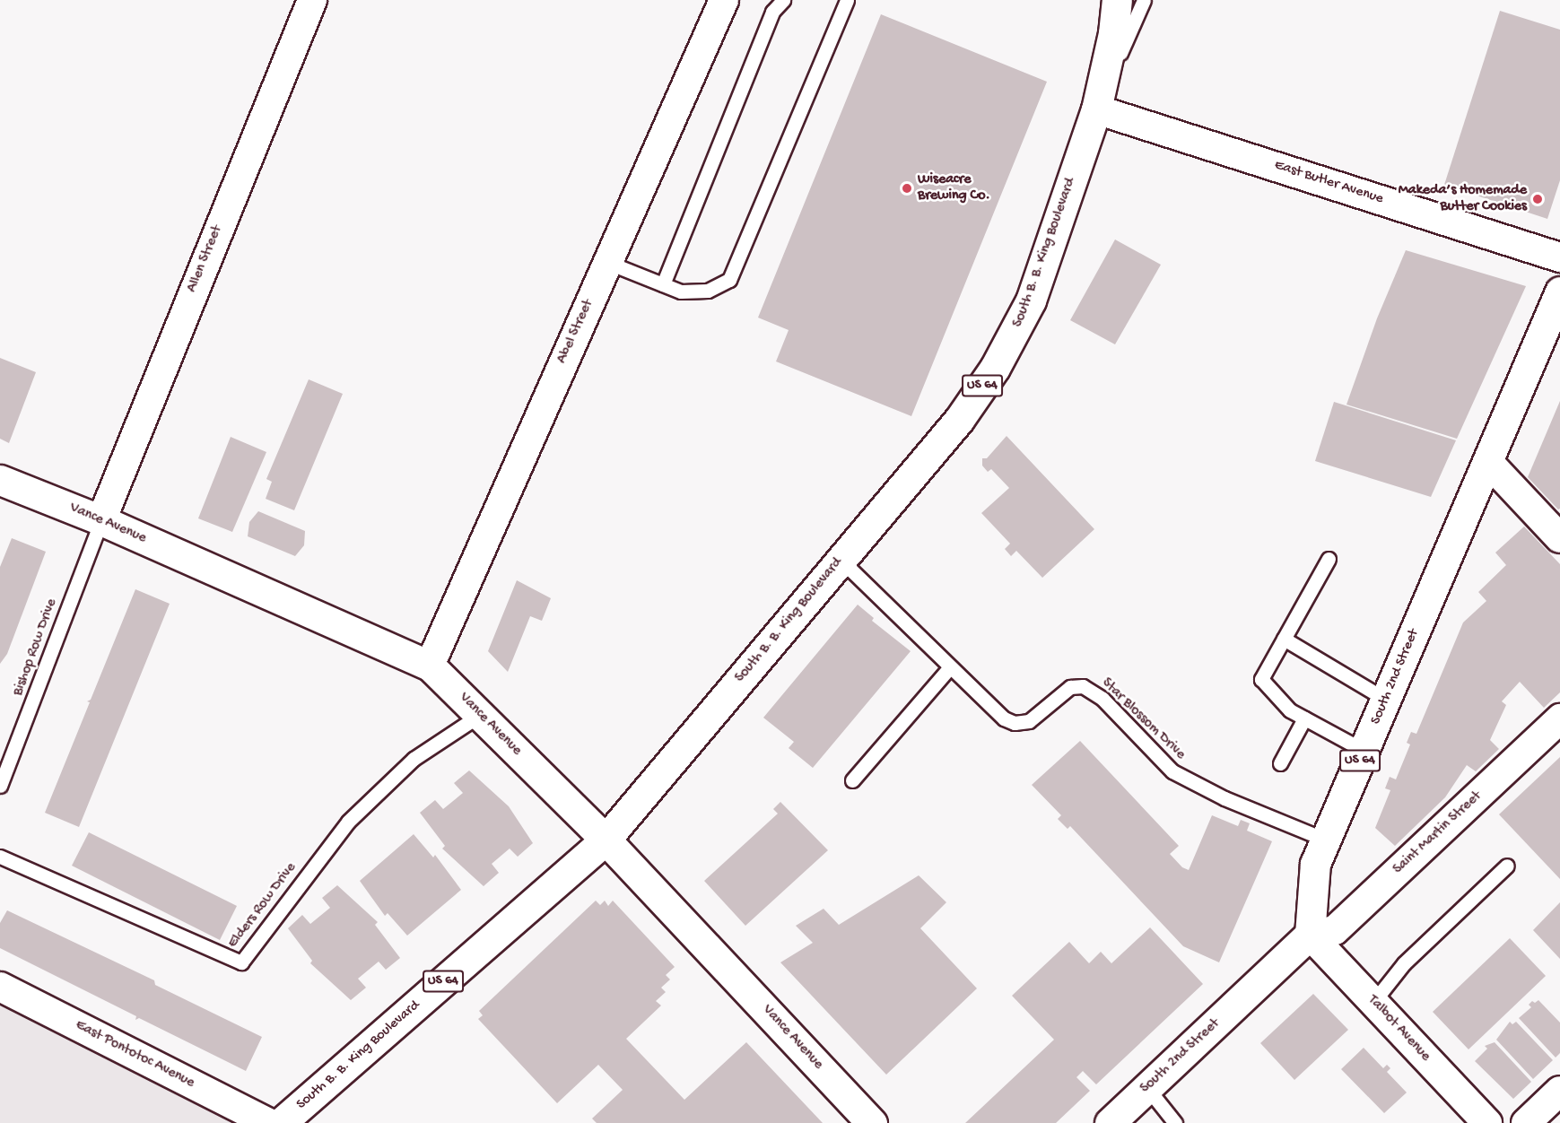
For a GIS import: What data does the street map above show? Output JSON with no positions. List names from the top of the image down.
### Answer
{
  "streets": {
    "main road": [
      "South B. B. King Boulevard",
      "US 64",
      "Vance Avenue",
      "South 2nd Street"
    ],
    "street": [
      "East Butler Avenue",
      "Allen Street",
      "Abel Street",
      "Saint Martin Street",
      "Talbot Avenue",
      "East Pontotoc Avenue"
    ],
    "lane": ["Bishop Row Drive", "Star Blossom Drive", "Elders Row Drive"]
  },
  "crossings": [
    ["East Butler Avenue", "South B. B. King Boulevard"],
    ["South B. B. King Boulevard", "Vance Avenue"],
    ["South B. B. King Boulevard", "Star Blossom Drive"],
    ["Allen Street", "Vance Avenue"],
    ["Allen Street", "Bishop Row Drive"],
    ["Abel Street", "Vance Avenue"],
    ["Vance Avenue", "Bishop Row Drive"],
    ["Vance Avenue", "Elders Row Drive"],
    ["South 2nd Street", "Star Blossom Drive"],
    ["South 2nd Street", "Saint Martin Street"],
    ["South 2nd Street", "Talbot Avenue"],
    ["Saint Martin Street", "Talbot Avenue"]
  ],
  "places": ["Wiseacre Brewing Co.", "Makeda’s Homemade Butter Cookies"]
}
